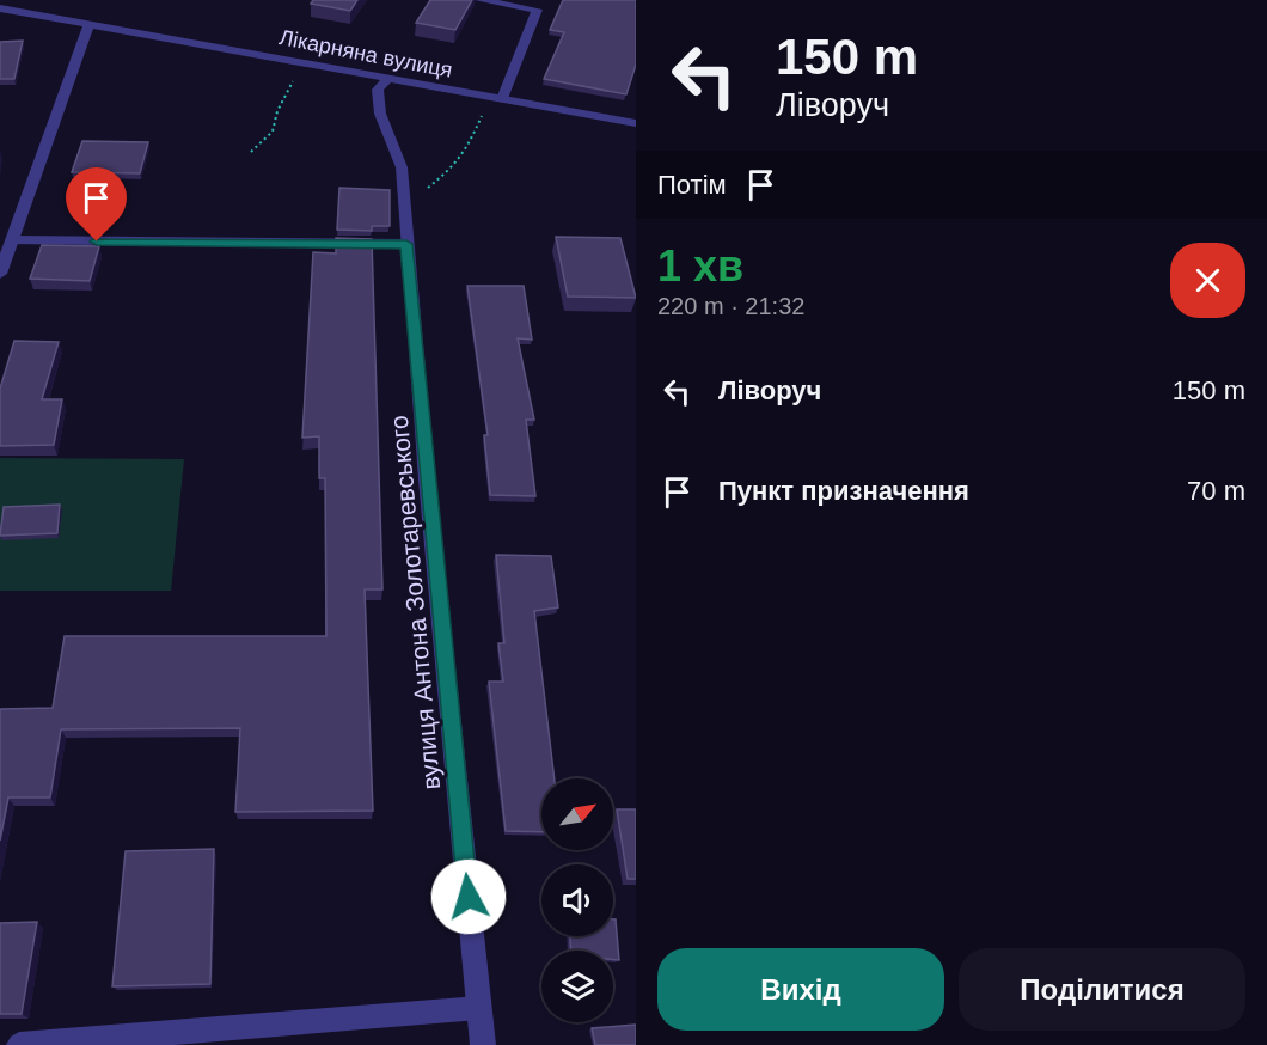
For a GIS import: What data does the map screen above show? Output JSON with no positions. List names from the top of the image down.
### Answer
{
  "streets": {
    "street": ["Лікарняна вулиця", "вулиця Антона Золотаревського"]
  },
  "crossings": [
    ["Лікарняна вулиця", "вулиця Антона Золотаревського"]
  ],
  "north": "top right",
  "page": {
    "turn": ["150 m", "Ліворуч"],
    "then": "Потім",
    "heading": ["1 хв", "220 m · 21:32"],
    "list": [
      {
        "name": "Ліворуч",
        "value": "150 m"
      },
      {
        "name": "Пункт призначення",
        "value": "70 m"
      }
    ],
    "buttons": ["Вихід", "Поділитися"]
  }
}
